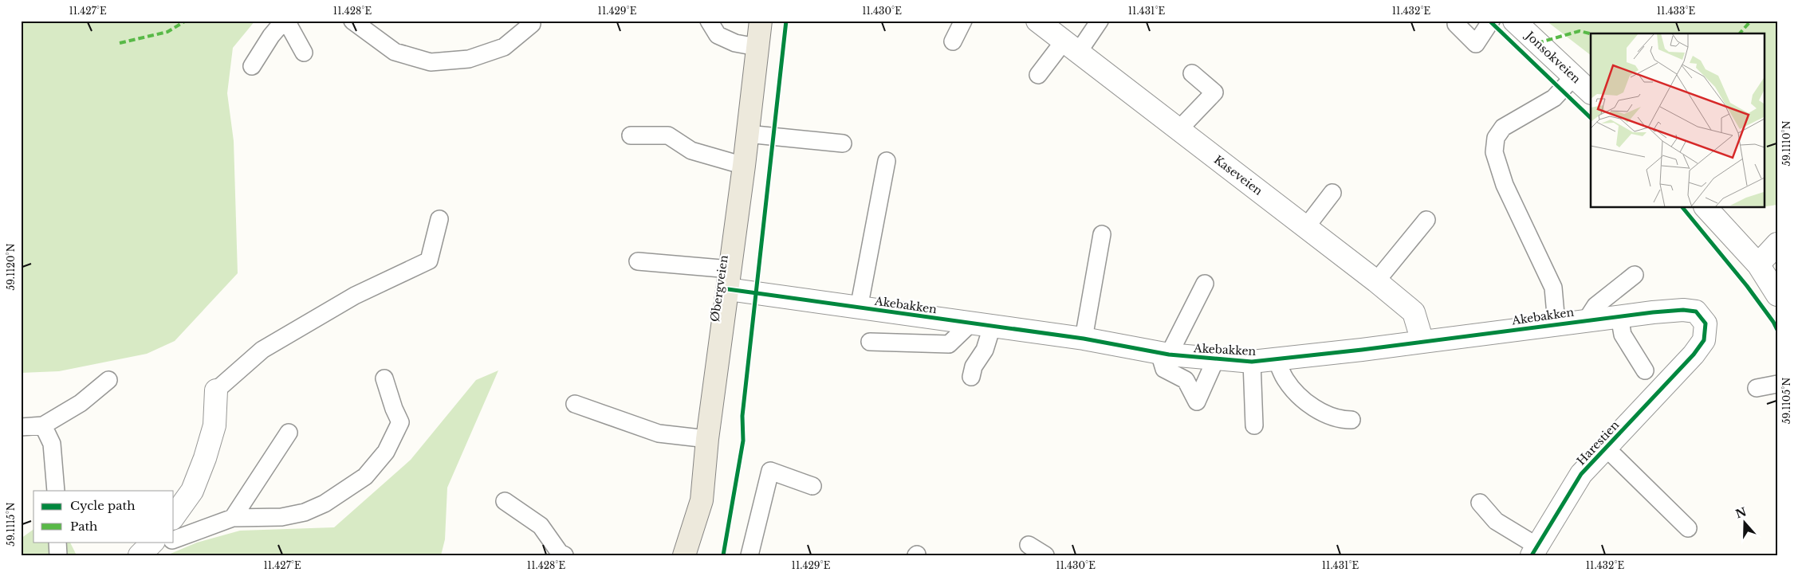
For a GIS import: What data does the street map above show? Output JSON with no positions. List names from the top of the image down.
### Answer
{
  "streets": {
    "main road": ["Øbergveien"],
    "street": [
      "Jonsokveien",
      "Kaseveien",
      "Akebakken",
      "Harestien"
    ]
  },
  "crossings": [
    ["Kaseveien", "Akebakken"],
    ["Øbergveien", "Akebakken"],
    ["Akebakken", "Harestien"]
  ],
  "legend": ["Cycle path", "Path"],
  "north": "top",
  "coordinates": [
    "11.427°E",
    "11.428°E",
    "11.429°E",
    "11.430°E",
    "11.431°E",
    "11.432°E",
    "11.433°E",
    "59.1110°N",
    "59.1120°N",
    "59.1105°N",
    "59.1115°N"
  ]
}
